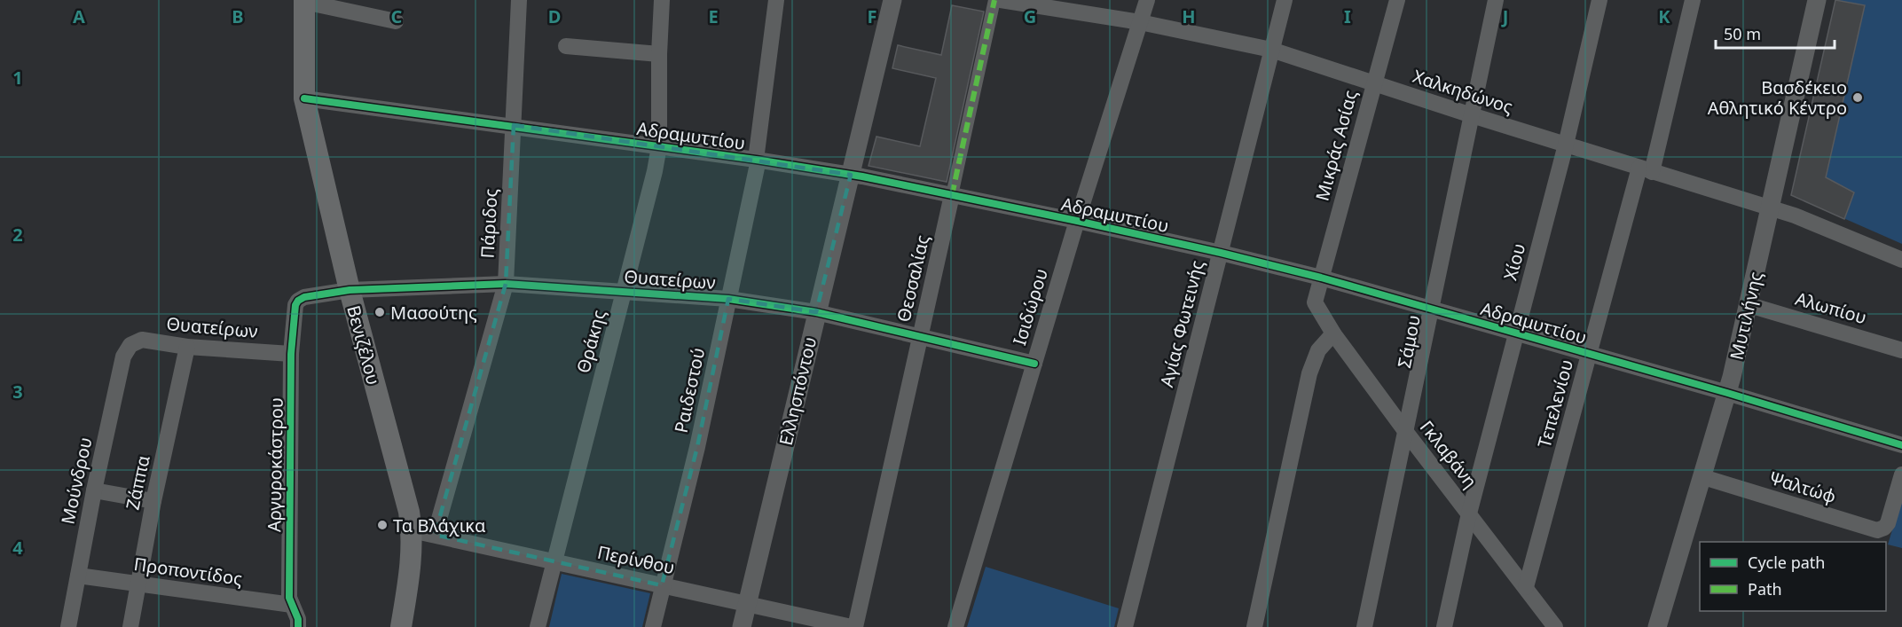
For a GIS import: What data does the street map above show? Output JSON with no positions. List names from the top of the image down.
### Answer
{
  "streets": {
    "main road": ["Βενιζέλου"],
    "street": [
      "Χαλκηδώνος",
      "Αδραμυττίου",
      "Μικράς Ασίας",
      "Πάριδος",
      "Χίου",
      "Θεσσαλίας",
      "Θυατείρων",
      "Ισιδώρου",
      "Αλωπίου",
      "Μυτιλήνης",
      "Αγίας Φωτεινής",
      "Θράκης",
      "Σάμου",
      "Ραιδεστού",
      "Ελλησπόντου",
      "Τεπελενίου",
      "Γκλαβάνη",
      "Αργυροκάστρου",
      "Μούνδρου",
      "Ζάππα",
      "Ψαλτώφ",
      "Περίνθου",
      "Προποντίδος"
    ]
  },
  "crossings": [
    ["Χαλκηδώνος", "Μικράς Ασίας"],
    ["Χαλκηδώνος", "Χίου"],
    ["Χαλκηδώνος", "Ισιδώρου"],
    ["Χαλκηδώνος", "Μυτιλήνης"],
    ["Χαλκηδώνος", "Αγίας Φωτεινής"],
    ["Χαλκηδώνος", "Σάμου"],
    ["Χαλκηδώνος", "Τεπελενίου"],
    ["Αδραμυττίου", "Μικράς Ασίας"],
    ["Αδραμυττίου", "Πάριδος"],
    ["Αδραμυττίου", "Χίου"],
    ["Αδραμυττίου", "Θεσσαλίας"],
    ["Αδραμυττίου", "Ισιδώρου"],
    ["Αδραμυττίου", "Μυτιλήνης"],
    ["Αδραμυττίου", "Αγίας Φωτεινής"],
    ["Αδραμυττίου", "Θράκης"],
    ["Αδραμυττίου", "Σάμου"],
    ["Αδραμυττίου", "Βενιζέλου"],
    ["Αδραμυττίου", "Ραιδεστού"],
    ["Αδραμυττίου", "Ελλησπόντου"],
    ["Αδραμυττίου", "Τεπελενίου"],
    ["Μικράς Ασίας", "Γκλαβάνη"],
    ["Πάριδος", "Θυατείρων"],
    ["Πάριδος", "Περίνθου"],
    ["Χίου", "Γκλαβάνη"],
    ["Θεσσαλίας", "Θυατείρων"],
    ["Θεσσαλίας", "Περίνθου"],
    ["Θυατείρων", "Ισιδώρου"],
    ["Θυατείρων", "Θράκης"],
    ["Θυατείρων", "Βενιζέλου"],
    ["Θυατείρων", "Ραιδεστού"],
    ["Θυατείρων", "Ελλησπόντου"],
    ["Θυατείρων", "Αργυροκάστρου"],
    ["Θυατείρων", "Μούνδρου"],
    ["Θυατείρων", "Ζάππα"],
    ["Αλωπίου", "Μυτιλήνης"],
    ["Μυτιλήνης", "Ψαλτώφ"],
    ["Θράκης", "Περίνθου"],
    ["Σάμου", "Γκλαβάνη"],
    ["Βενιζέλου", "Περίνθου"],
    ["Ραιδεστού", "Περίνθου"],
    ["Ελλησπόντου", "Περίνθου"],
    ["Τεπελενίου", "Γκλαβάνη"],
    ["Αργυροκάστρου", "Προποντίδος"],
    ["Μούνδρου", "Προποντίδος"],
    ["Ζάππα", "Προποντίδος"]
  ],
  "places": ["Βασδέκειο Αθλητικό Κέντρο", "Μασούτης", "Τα Βλάχικα"],
  "legend": ["Cycle path", "Path"],
  "scale_bar": "50 m",
  "grid": {
    "columns": [
      "A",
      "B",
      "C",
      "D",
      "E",
      "F",
      "G",
      "H",
      "I",
      "J",
      "K"
    ],
    "rows": [
      "1",
      "2",
      "3",
      "4"
    ]
  }
}
